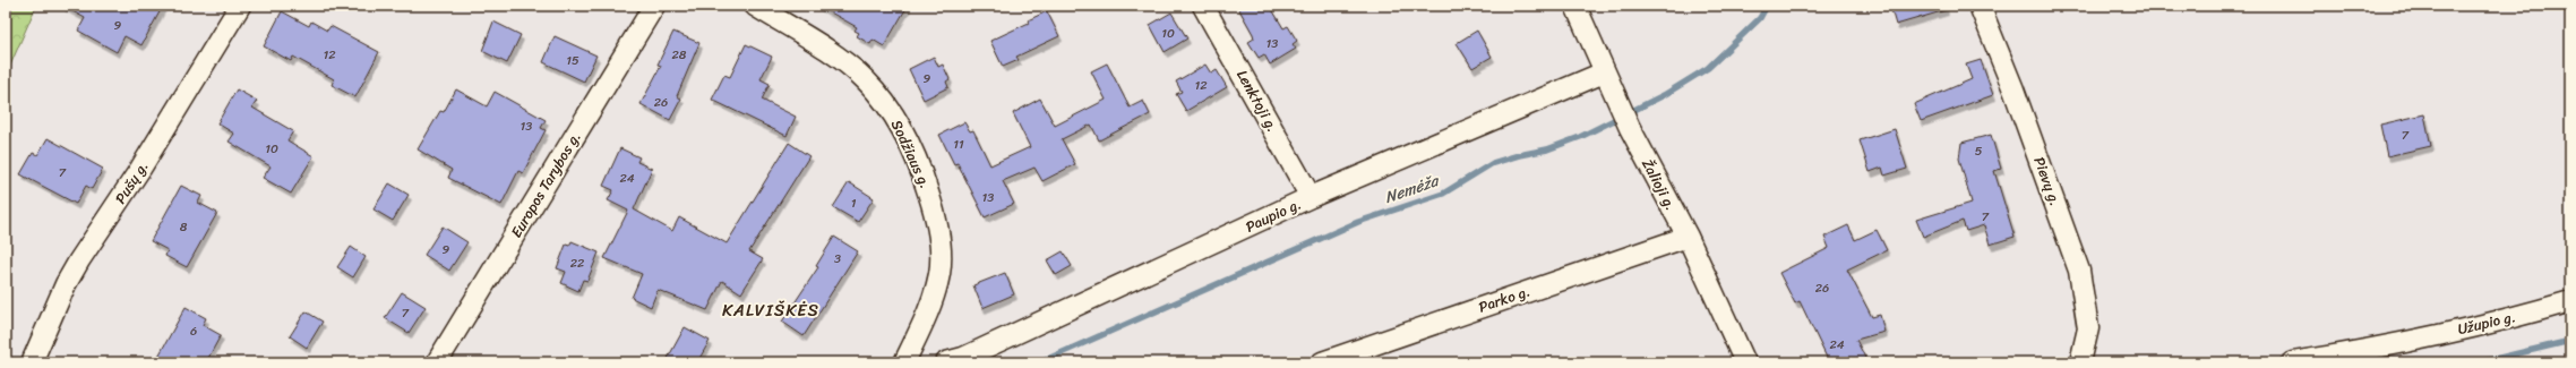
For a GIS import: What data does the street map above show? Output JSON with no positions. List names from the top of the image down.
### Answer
{
  "streets": {
    "street": [
      "Lenktoji g.",
      "Sodžiaus g.",
      "Pievų g.",
      "Pušų g.",
      "Europos Tarybos g.",
      "Žalioji g.",
      "Paupio g.",
      "Parko g.",
      "Užupio g."
    ]
  },
  "crossings": [
    ["Lenktoji g.", "Paupio g."],
    ["Žalioji g.", "Paupio g."],
    ["Žalioji g.", "Parko g."]
  ],
  "districts": ["KALVIŠKĖS"],
  "water": ["Nemėža"],
  "house_numbers": [
    "9",
    "10",
    "13",
    "12",
    "28",
    "15",
    "9",
    "12",
    "26",
    "13",
    "7",
    "11",
    "10",
    "5",
    "7",
    "24",
    "13",
    "1",
    "7",
    "8",
    "9",
    "3",
    "22",
    "26",
    "7",
    "6",
    "24"
  ]
}
